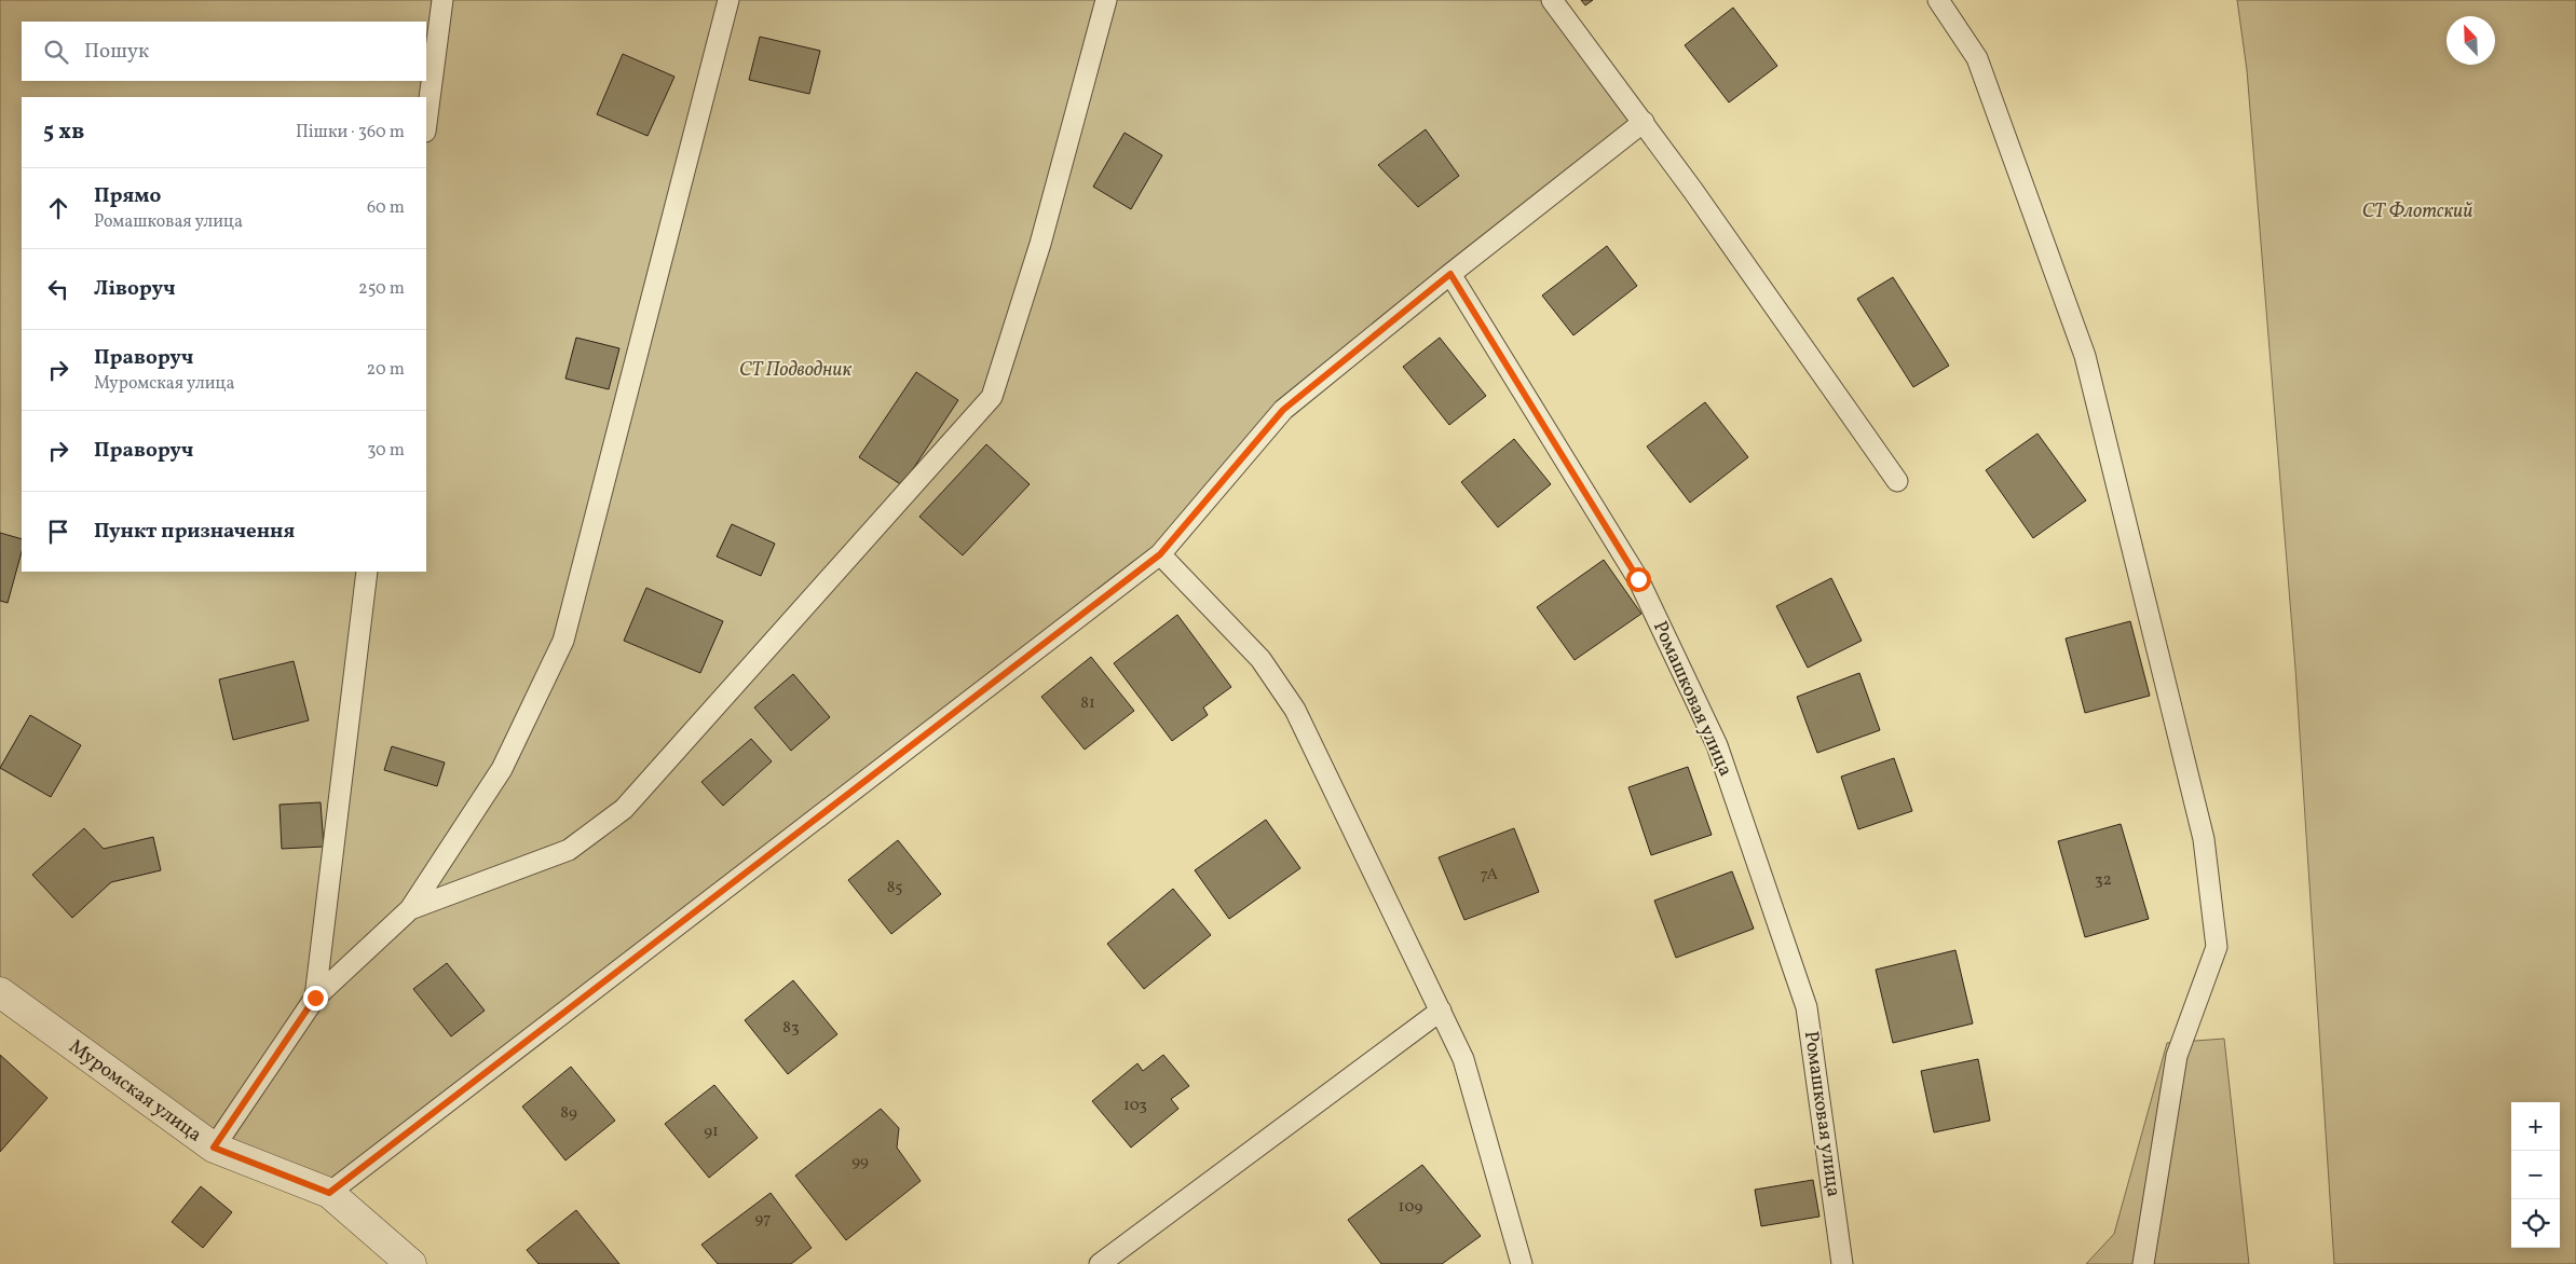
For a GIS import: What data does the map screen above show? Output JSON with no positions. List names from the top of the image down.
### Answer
{
  "streets": {
    "street": ["Муромская улица"],
    "lane": ["Ромашковая улица"]
  },
  "parks": ["СТ Флотский", "СТ Подводник"],
  "house_numbers": [
    "81",
    "7А",
    "32",
    "85",
    "83",
    "103",
    "89",
    "91",
    "99",
    "109",
    "97"
  ],
  "north": "top left",
  "page": {
    "search": "Пошук",
    "heading": ["5 хв", "Пішки · 360 m"],
    "list": [
      ["Прямо", "Ромашковая улица", "60 m"],
      ["Ліворуч", "250 m"],
      ["Праворуч", "Муромская улица", "20 m"],
      ["Праворуч", "30 m"],
      "Пункт призначення"
    ],
    "map_buttons": ["+", "−"]
  }
}
